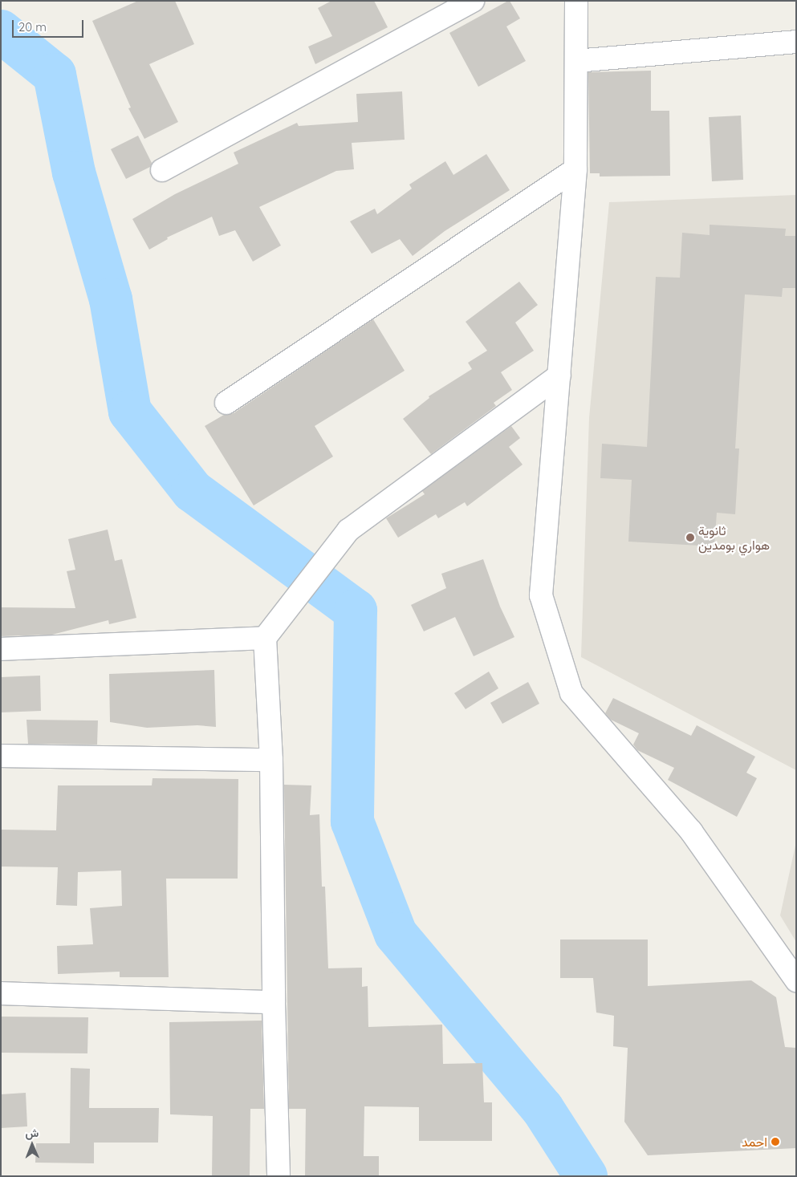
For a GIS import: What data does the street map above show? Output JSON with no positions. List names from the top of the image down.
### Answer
{
  "places": ["ثانوية هواري بومدين", "احمد"],
  "scale_bar": "20 m",
  "north": "top"
}
